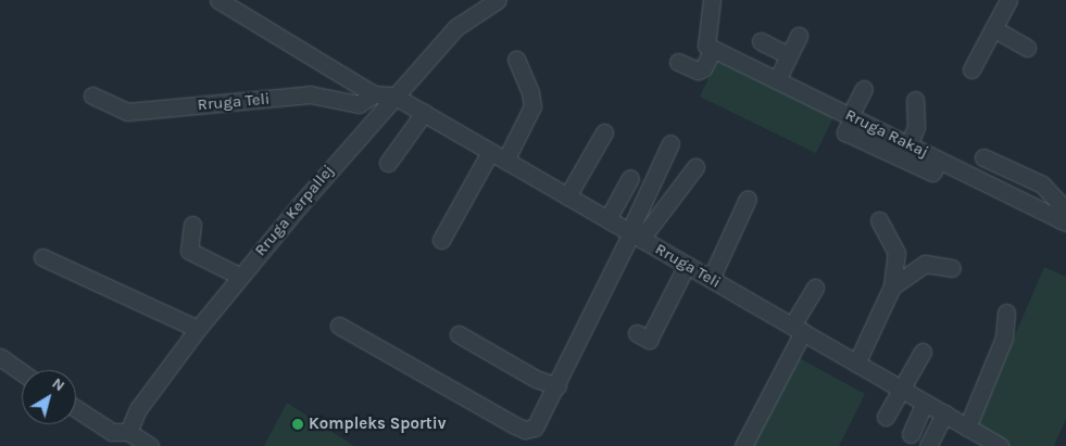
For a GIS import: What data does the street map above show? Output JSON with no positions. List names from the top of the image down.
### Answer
{
  "streets": {
    "street": ["Rruga Teli", "Rruga Rakaj", "Rruga Kerpallej"]
  },
  "crossings": [
    ["Rruga Teli", "Rruga Kerpallej"]
  ],
  "places": ["Kompleks Sportiv"],
  "north": "top right"
}
